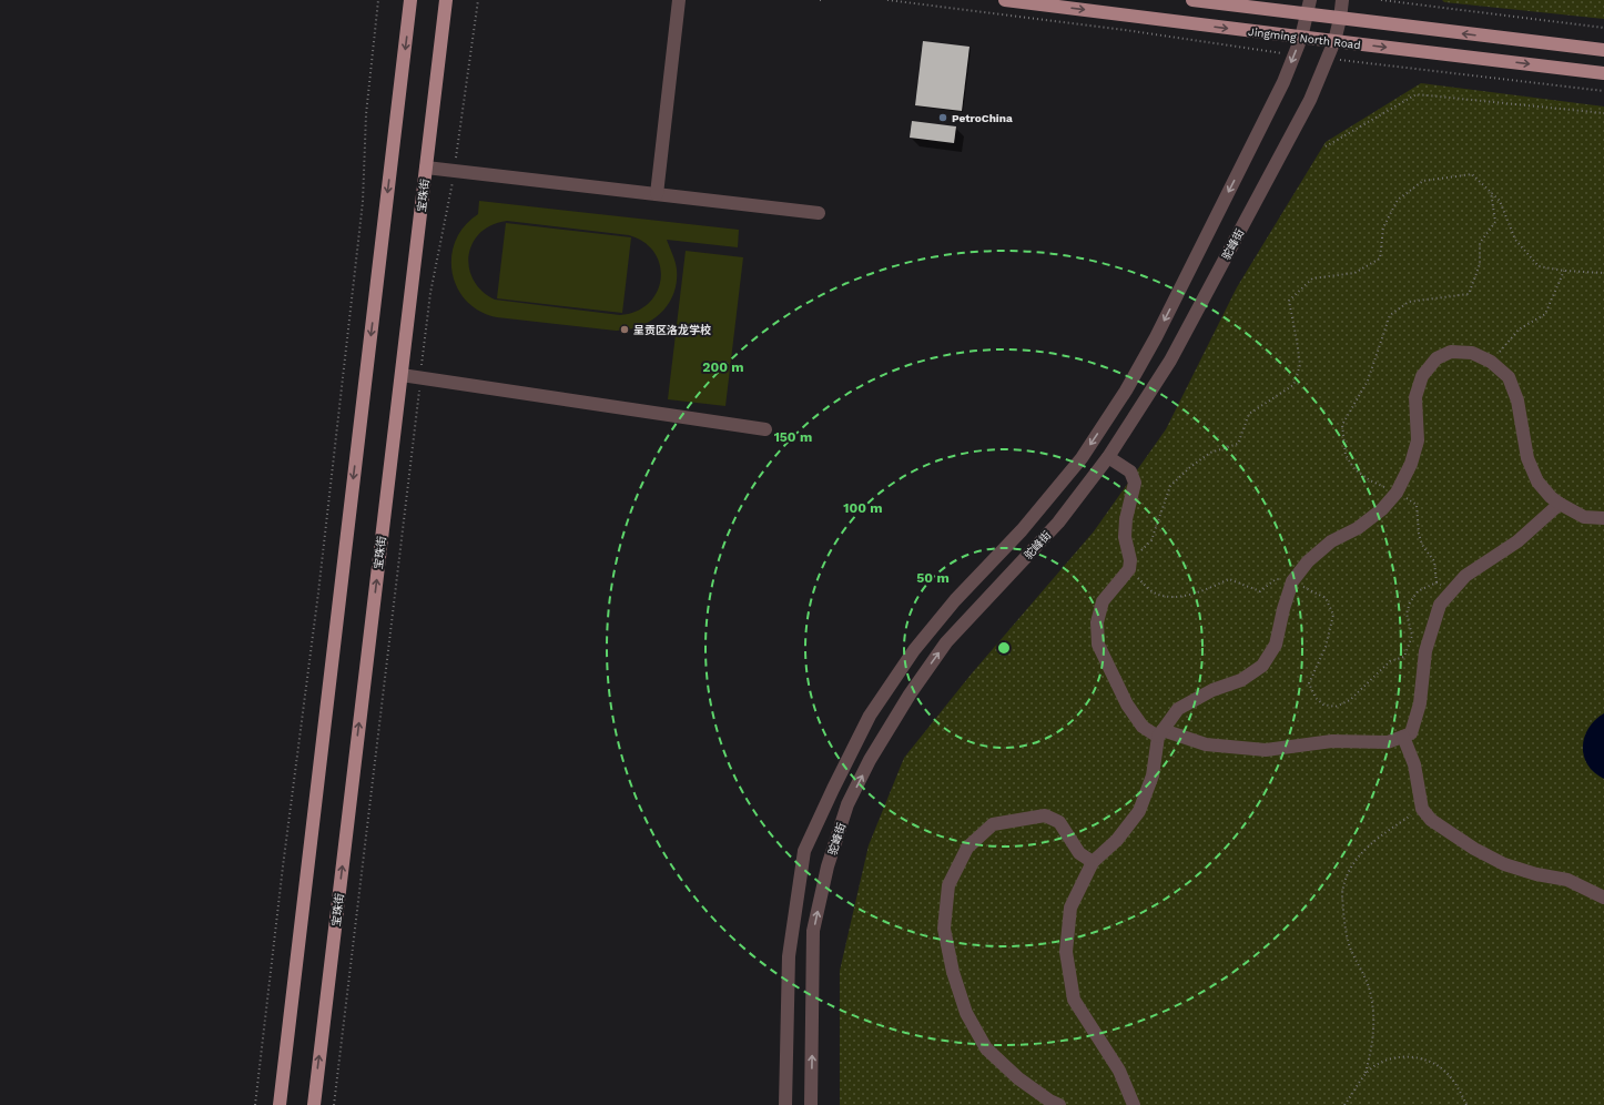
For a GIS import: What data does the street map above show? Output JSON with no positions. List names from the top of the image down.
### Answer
{
  "streets": {
    "main road": ["Jingming North Road", "宝珠街"],
    "street": ["驼峰街"]
  },
  "crossings": [
    ["Jingming North Road", "驼峰街"]
  ],
  "places": ["PetroChina", "呈贡区洛龙学校"],
  "rings": [
    "200 m",
    "150 m",
    "100 m",
    "50 m"
  ]
}
